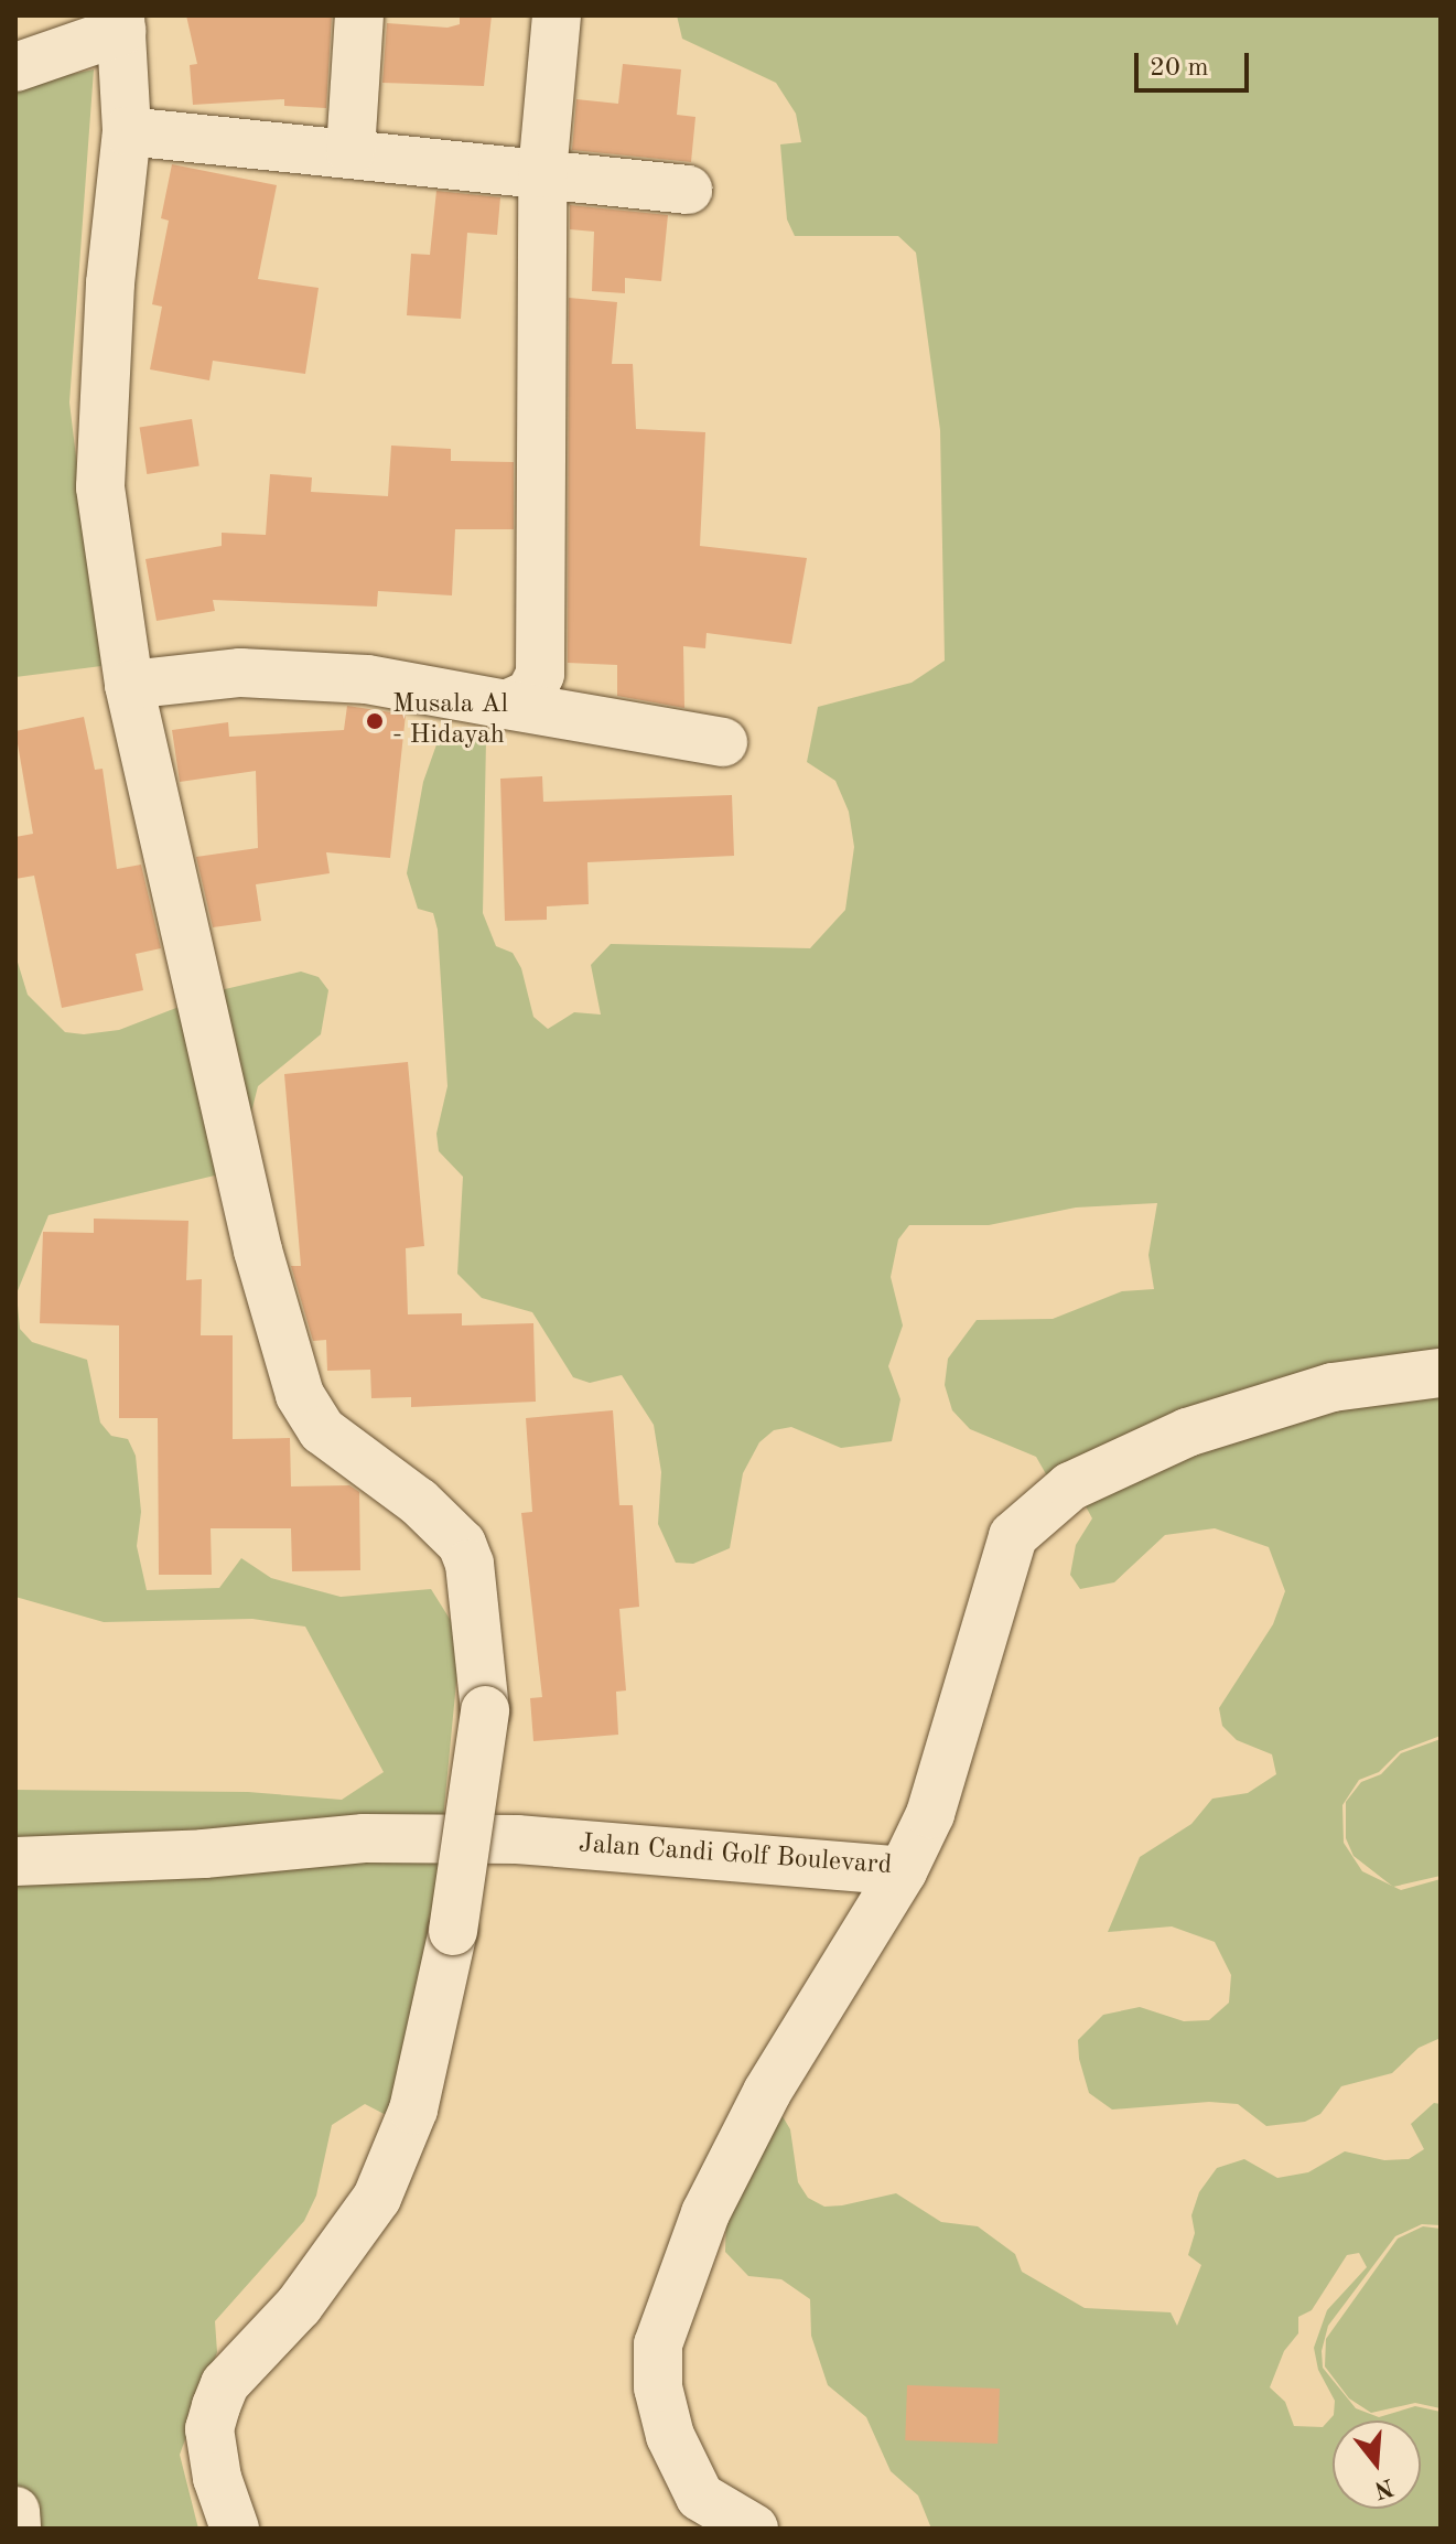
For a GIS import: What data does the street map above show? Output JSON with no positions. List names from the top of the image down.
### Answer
{
  "streets": {
    "street": ["Jalan Candi Golf Boulevard"]
  },
  "places": ["Musala Al - Hidayah"],
  "scale_bar": "20 m",
  "north": "bottom"
}
